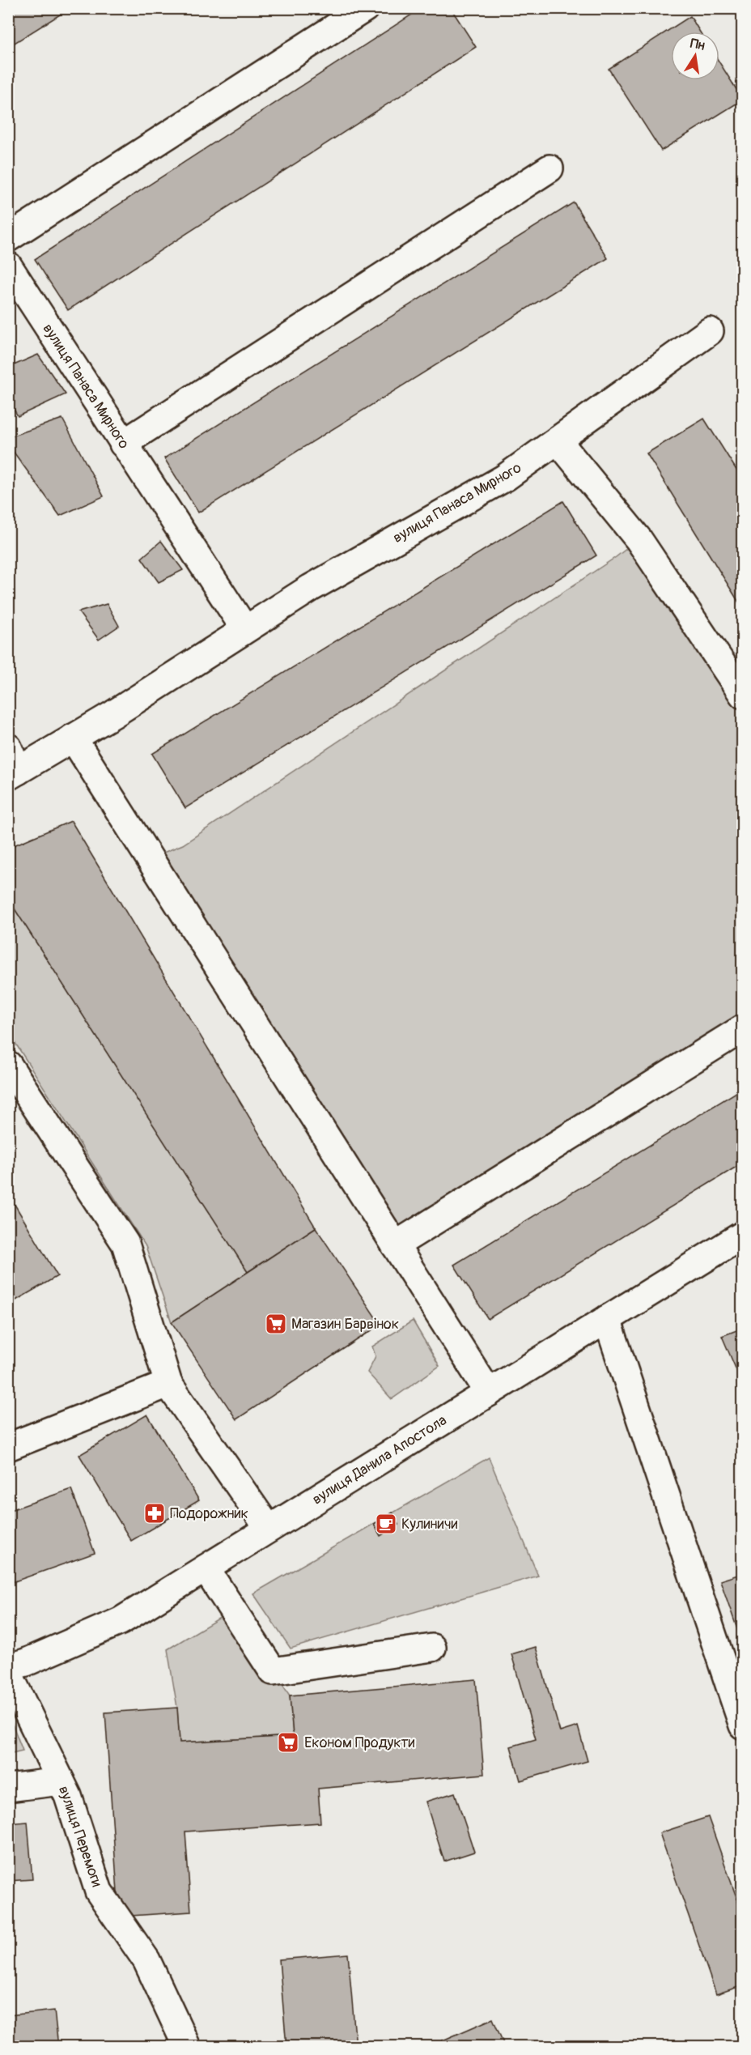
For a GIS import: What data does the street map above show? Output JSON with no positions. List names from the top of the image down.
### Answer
{
  "streets": {
    "street": ["вулиця Панаса Мирного", "вулиця Данила Апостола", "вулиця Перемоги"]
  },
  "places": {
    "supermarket": ["Магазин Барвінок", "Економ Продукти"],
    "pharmacy": ["Подорожник"],
    "cafe": ["Кулиничи"]
  },
  "north": "top"
}
